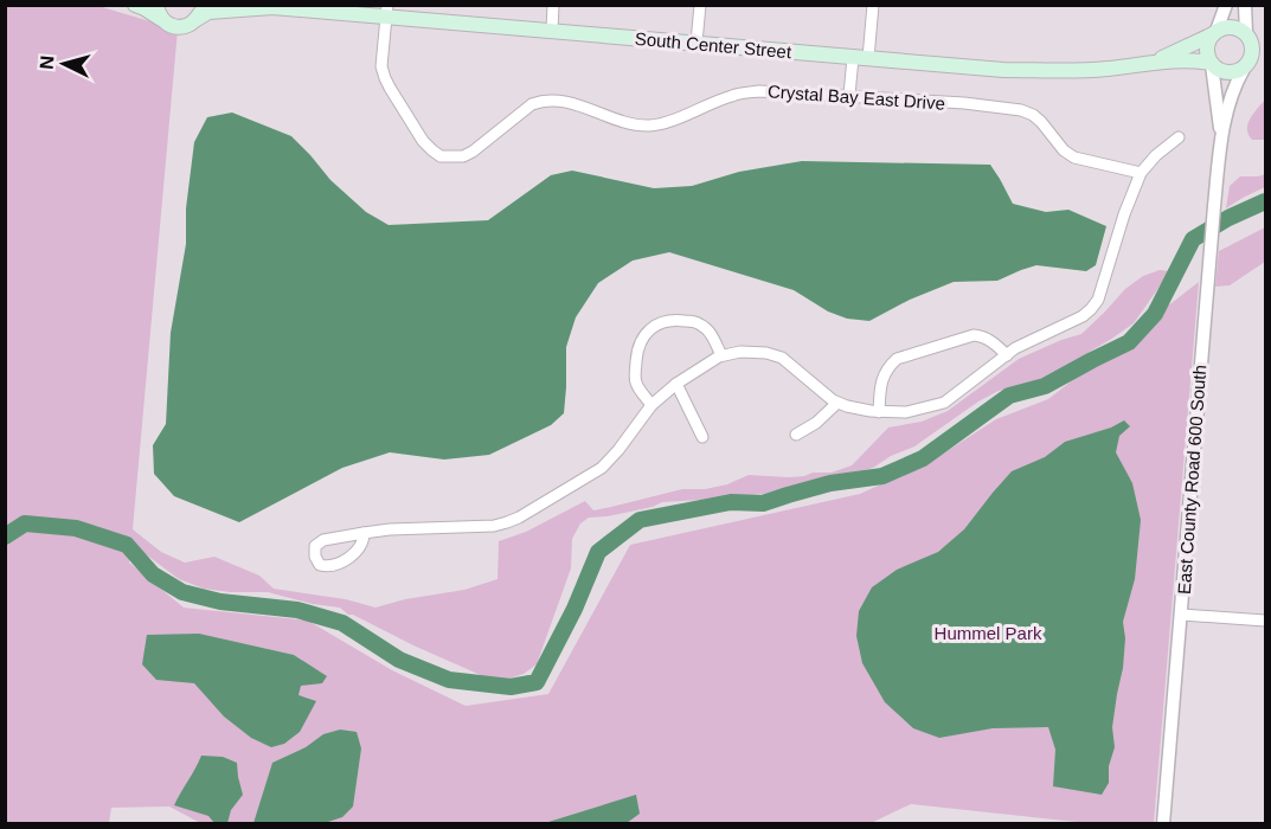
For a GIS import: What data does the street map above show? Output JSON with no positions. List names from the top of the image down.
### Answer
{
  "streets": {
    "main road": ["South Center Street"],
    "street": ["Crystal Bay East Drive", "East County Road 600 South"]
  },
  "crossings": [
    ["South Center Street", "Crystal Bay East Drive"],
    ["South Center Street", "East County Road 600 South"]
  ],
  "parks": ["Hummel Park"],
  "north": "left"
}
